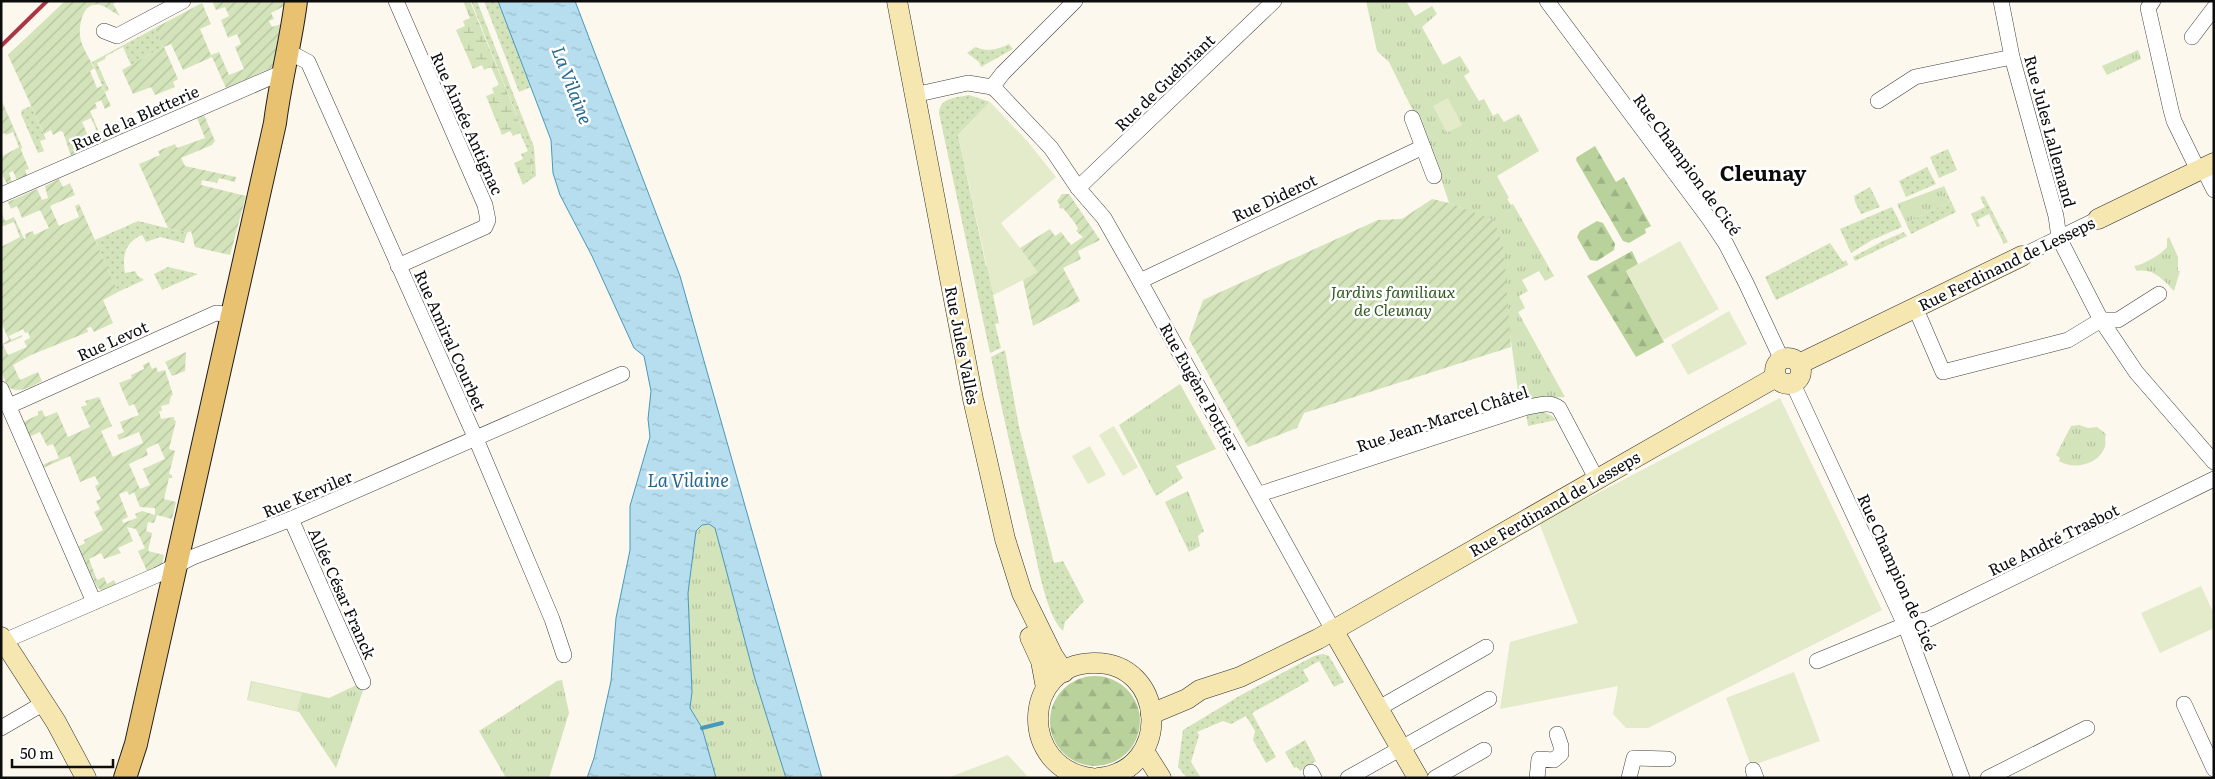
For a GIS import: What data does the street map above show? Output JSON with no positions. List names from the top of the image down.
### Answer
{
  "streets": {
    "main road": ["Rue Ferdinand de Lesseps", "Rue Jules Vallès", "Rue Eugène Pottier"],
    "street": [
      "Rue de Guébriant",
      "Rue de la Bletterie",
      "Rue Aimée Antignac",
      "Rue Jules Lallemand",
      "Rue Champion de Cicé",
      "Rue Diderot",
      "Rue Levot",
      "Rue Amiral Courbet",
      "Rue Jean-Marcel Châtel",
      "Rue Kerviler",
      "Rue André Trasbot",
      "Allée César Franck"
    ]
  },
  "crossings": [
    ["Rue de Guébriant", "Rue Eugène Pottier"],
    ["Rue de la Bletterie", "Rue Amiral Courbet"],
    ["Rue Aimée Antignac", "Rue Amiral Courbet"],
    ["Rue Jules Lallemand", "Rue Ferdinand de Lesseps"],
    ["Rue Champion de Cicé", "Rue Ferdinand de Lesseps"],
    ["Rue Champion de Cicé", "Rue André Trasbot"],
    ["Rue Diderot", "Rue Eugène Pottier"],
    ["Rue Ferdinand de Lesseps", "Rue Eugène Pottier"],
    ["Rue Ferdinand de Lesseps", "Rue Jean-Marcel Châtel"],
    ["Rue Amiral Courbet", "Rue Kerviler"],
    ["Rue Eugène Pottier", "Rue Jean-Marcel Châtel"],
    ["Rue Kerviler", "Allée César Franck"]
  ],
  "districts": ["Cleunay"],
  "water": ["La Vilaine"],
  "parks": ["Jardins familiaux de Cleunay"],
  "scale_bar": "50 m"
}
